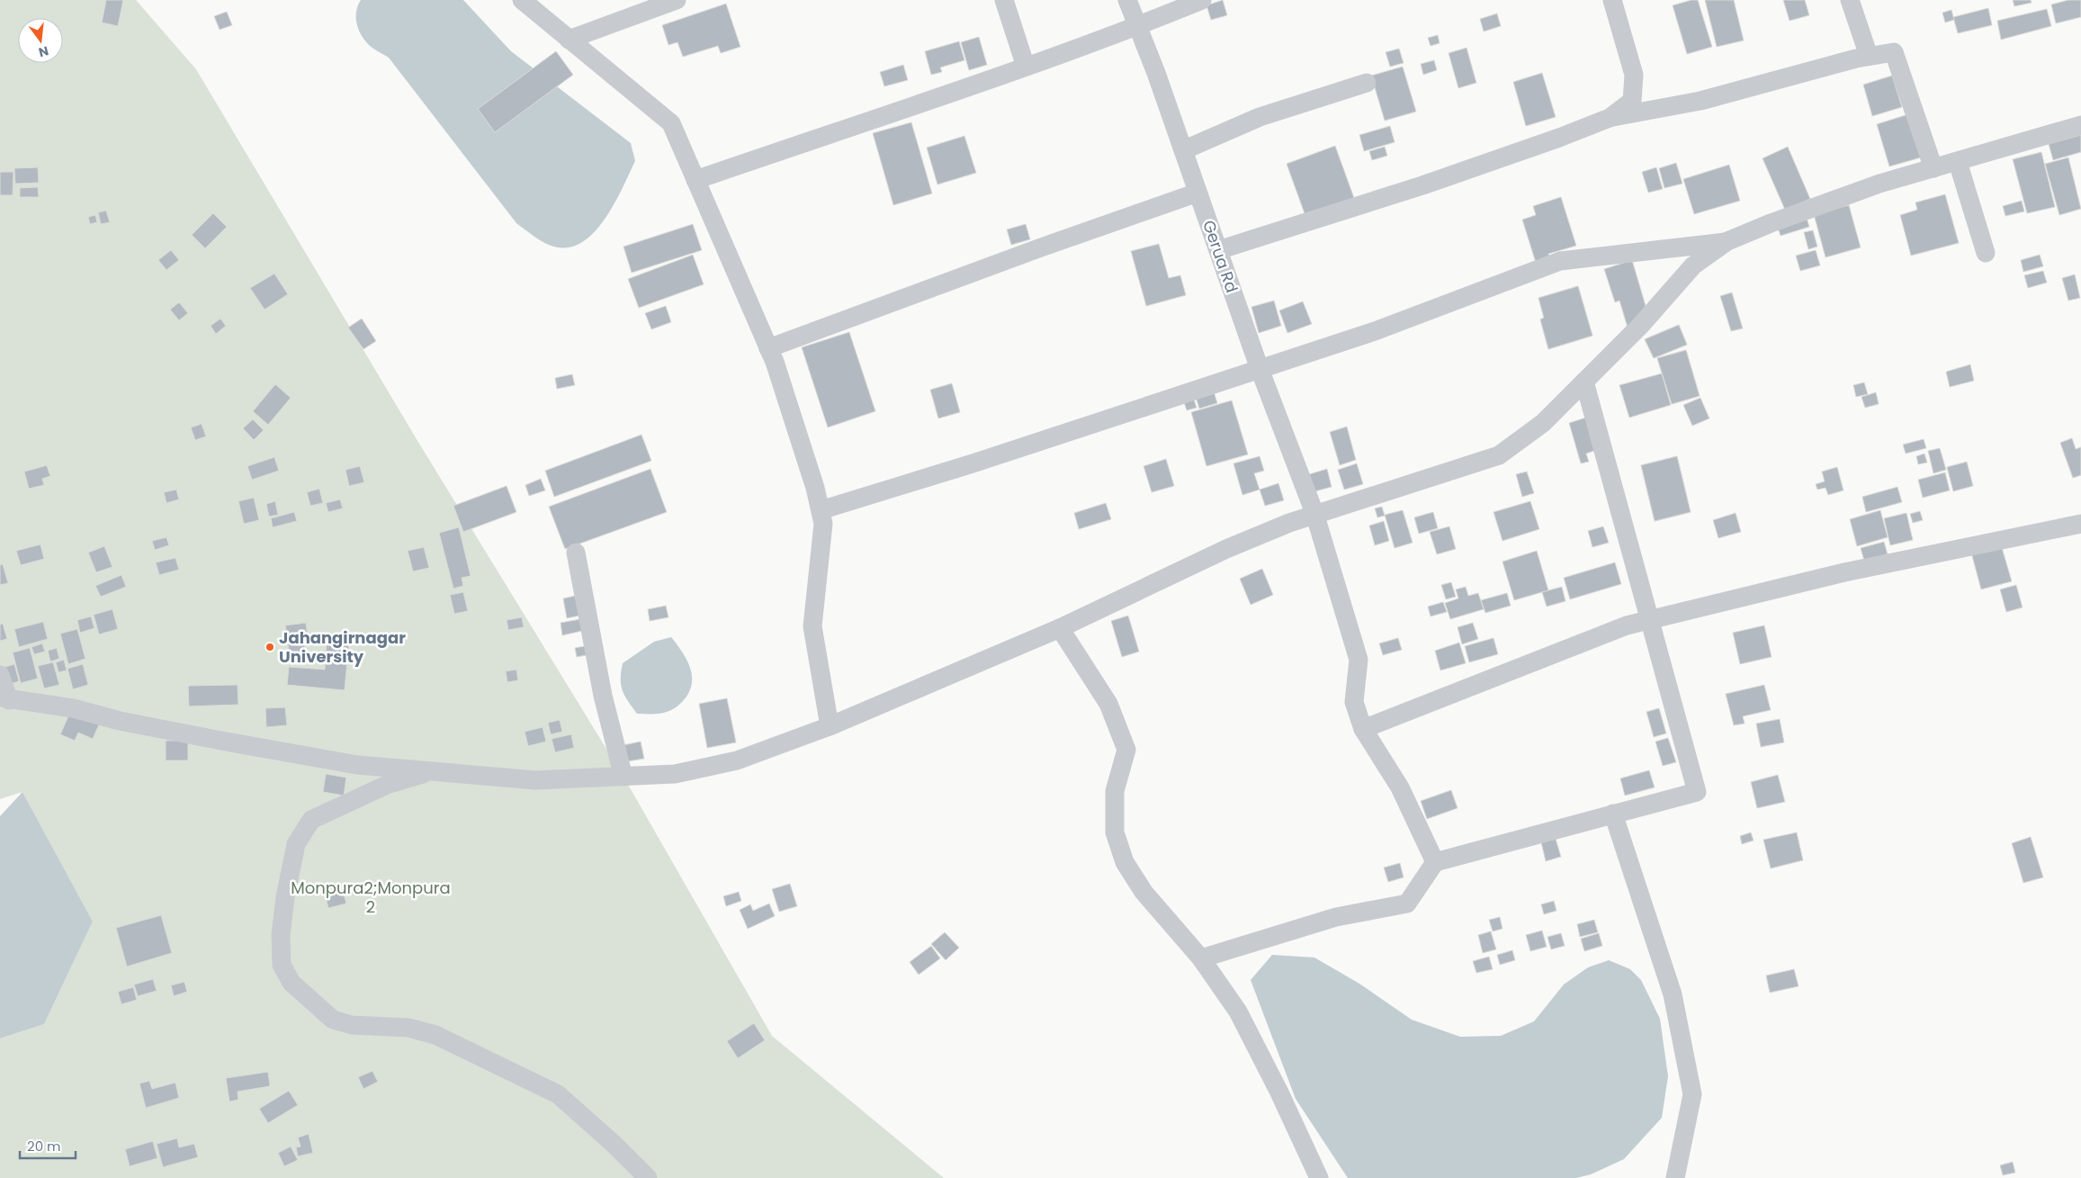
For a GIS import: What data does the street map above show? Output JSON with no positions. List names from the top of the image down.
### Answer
{
  "streets": {
    "street": ["Gerua Rd"]
  },
  "parks": ["Monpura2;Monpura 2"],
  "places": ["Jahangirnagar University"],
  "scale_bar": "20 m",
  "north": "bottom"
}
